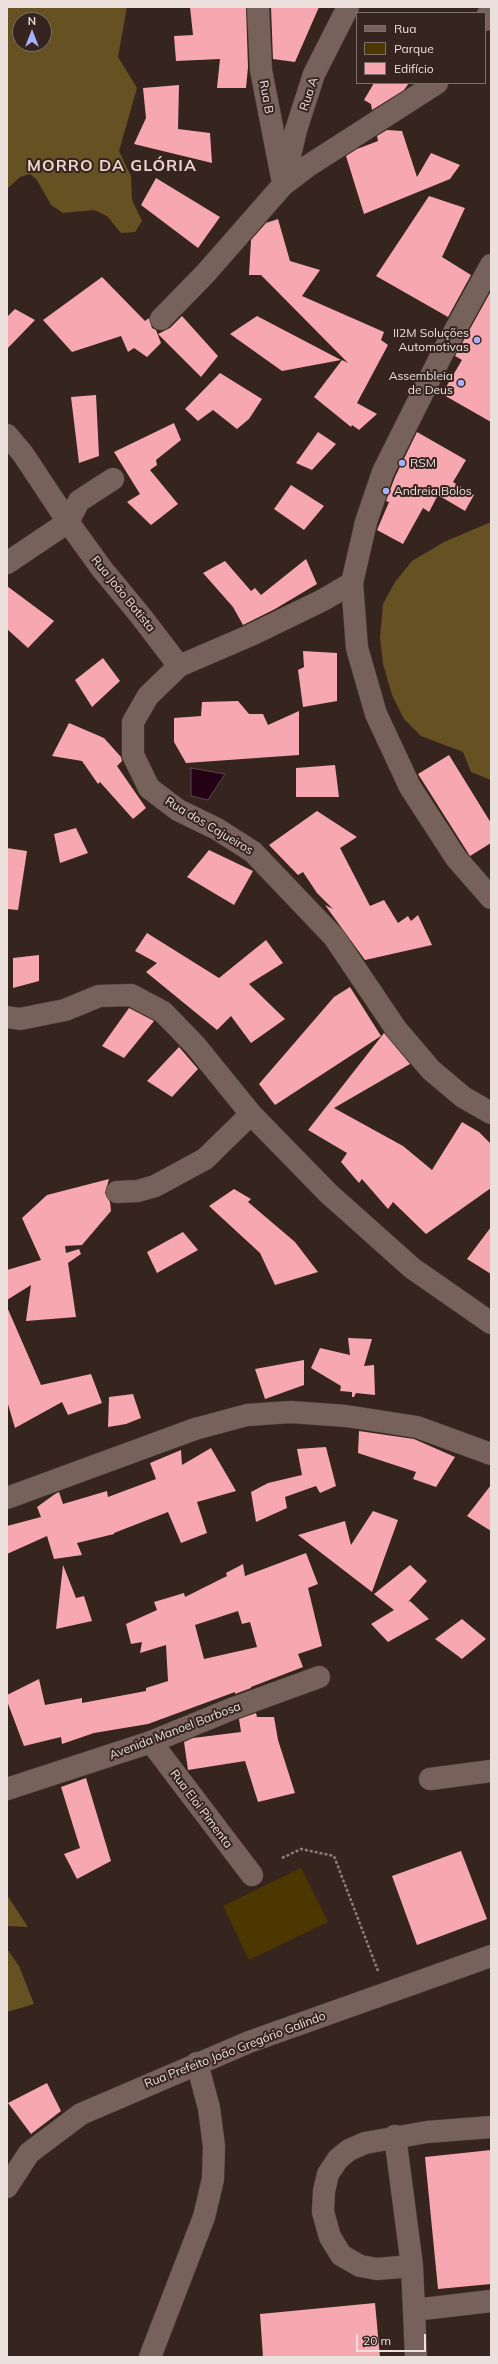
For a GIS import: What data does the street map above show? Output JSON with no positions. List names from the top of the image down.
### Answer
{
  "streets": {
    "street": [
      "Rua A",
      "Rua B",
      "Rua João Batista",
      "Rua dos Cajueiros",
      "Avenida Manoel Barbosa",
      "Rua Eloi Pimenta",
      "Rua Prefeito João Gregório Galindo"
    ]
  },
  "crossings": [
    ["Rua A", "Rua B"],
    ["Rua João Batista", "Rua dos Cajueiros"],
    ["Avenida Manoel Barbosa", "Rua Eloi Pimenta"]
  ],
  "districts": ["MORRO DA GLÓRIA"],
  "places": [
    "II2M Soluções Automotivas",
    "Assembleia de Deus",
    "RSM",
    "Andreia Bolos"
  ],
  "legend": ["Rua", "Parque", "Edifício"],
  "scale_bar": "20 m",
  "north": "top"
}
